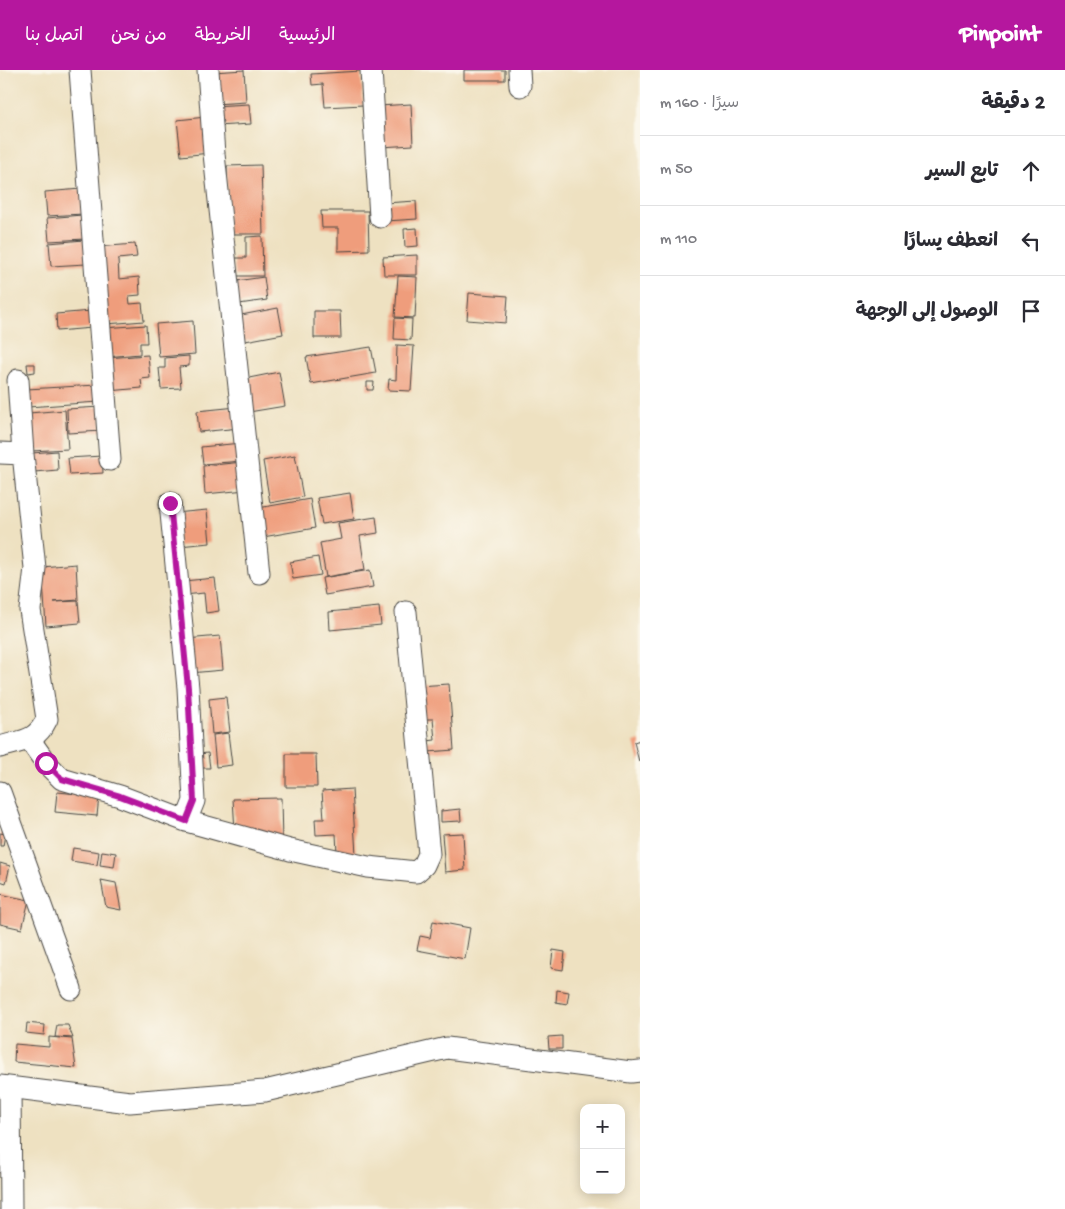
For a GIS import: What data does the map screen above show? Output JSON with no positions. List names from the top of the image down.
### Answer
{
  "page": {
    "header": "Pinpoint",
    "nav": [
      "الرئيسية",
      "الخريطة",
      "من نحن",
      "اتصل بنا"
    ],
    "heading": ["2 دقيقة", "سيرًا · 160 m"],
    "list": [
      ["تابع السير", "50 m"],
      ["انعطف يسارًا", "110 m"],
      "الوصول إلى الوجهة"
    ],
    "map_buttons": ["+", "−"]
  }
}
